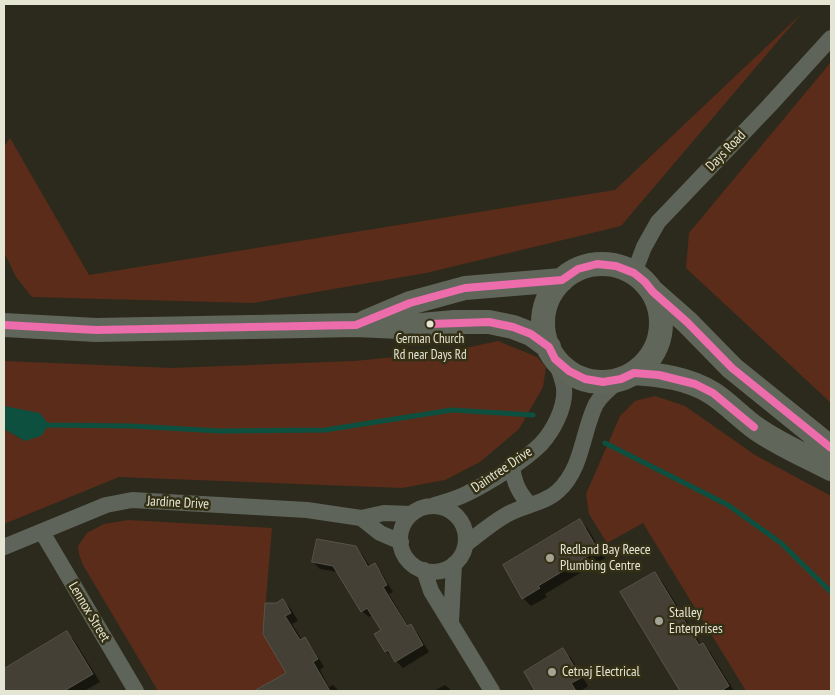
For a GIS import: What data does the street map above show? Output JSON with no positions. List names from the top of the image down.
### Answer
{
  "streets": {
    "street": [
      "Days Road",
      "Daintree Drive",
      "Jardine Drive",
      "Lennox Street"
    ]
  },
  "crossings": [
    ["Days Road", "Daintree Drive"],
    ["Jardine Drive", "Lennox Street"]
  ],
  "places": [
    "German Church Rd near Days Rd",
    "Redland Bay Reece Plumbing Centre",
    "Stalley Enterprises",
    "Cetnaj Electrical"
  ]
}
